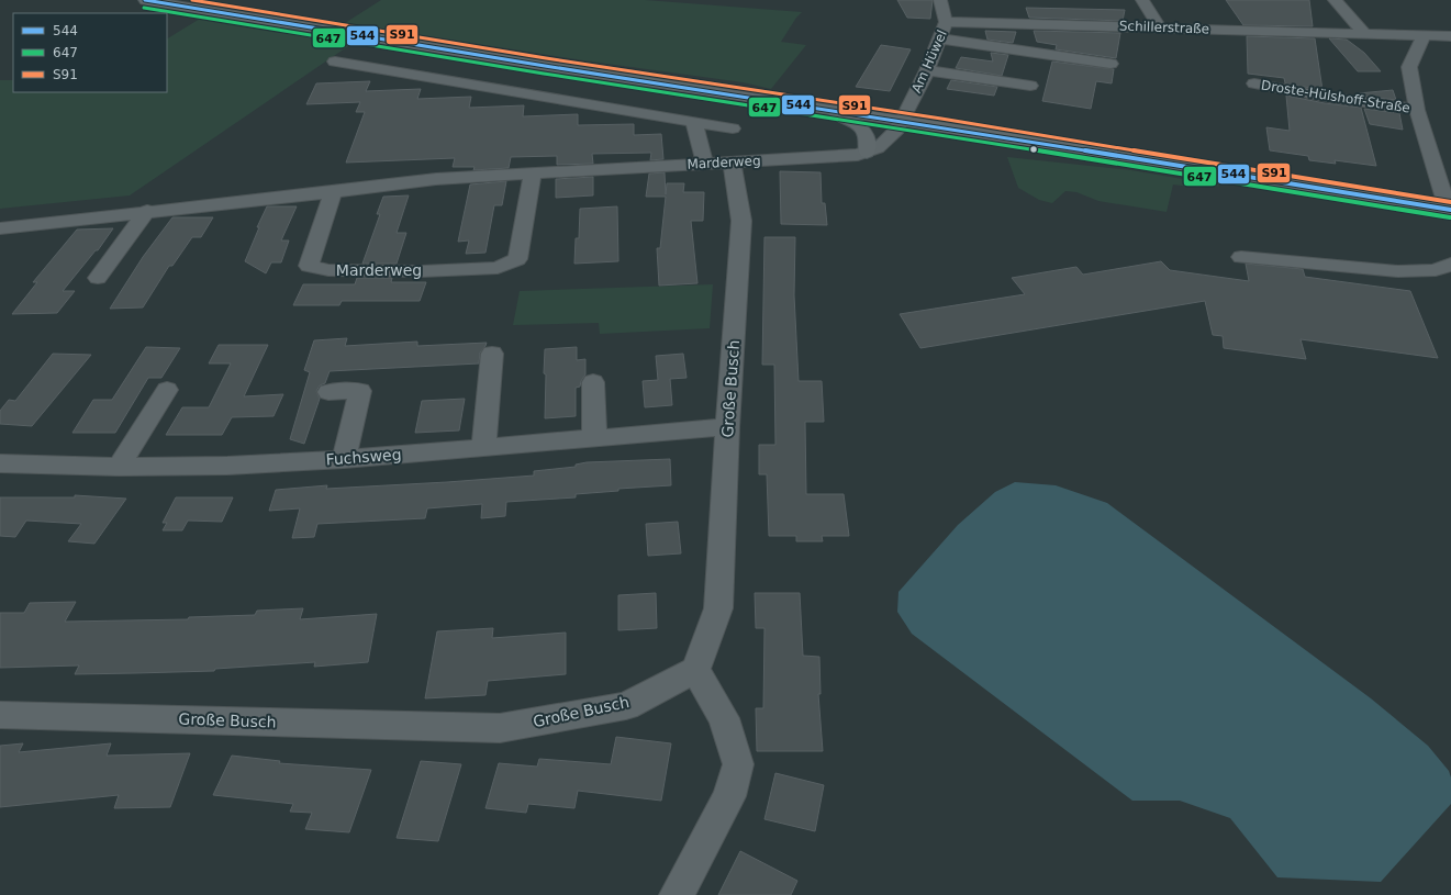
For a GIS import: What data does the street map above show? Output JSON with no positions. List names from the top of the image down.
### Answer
{
  "streets": {
    "street": [
      "Schillerstraße",
      "Am Hüwel",
      "Droste-Hülshoff-Straße",
      "Marderweg",
      "Große Busch",
      "Fuchsweg"
    ]
  },
  "crossings": [
    ["Schillerstraße", "Am Hüwel"],
    ["Schillerstraße", "Droste-Hülshoff-Straße"],
    ["Am Hüwel", "Marderweg"],
    ["Marderweg", "Große Busch"],
    ["Große Busch", "Fuchsweg"]
  ],
  "lines": ["transit line 544", "transit line S91", "transit line 647"],
  "legend": ["544", "647", "S91"]
}
